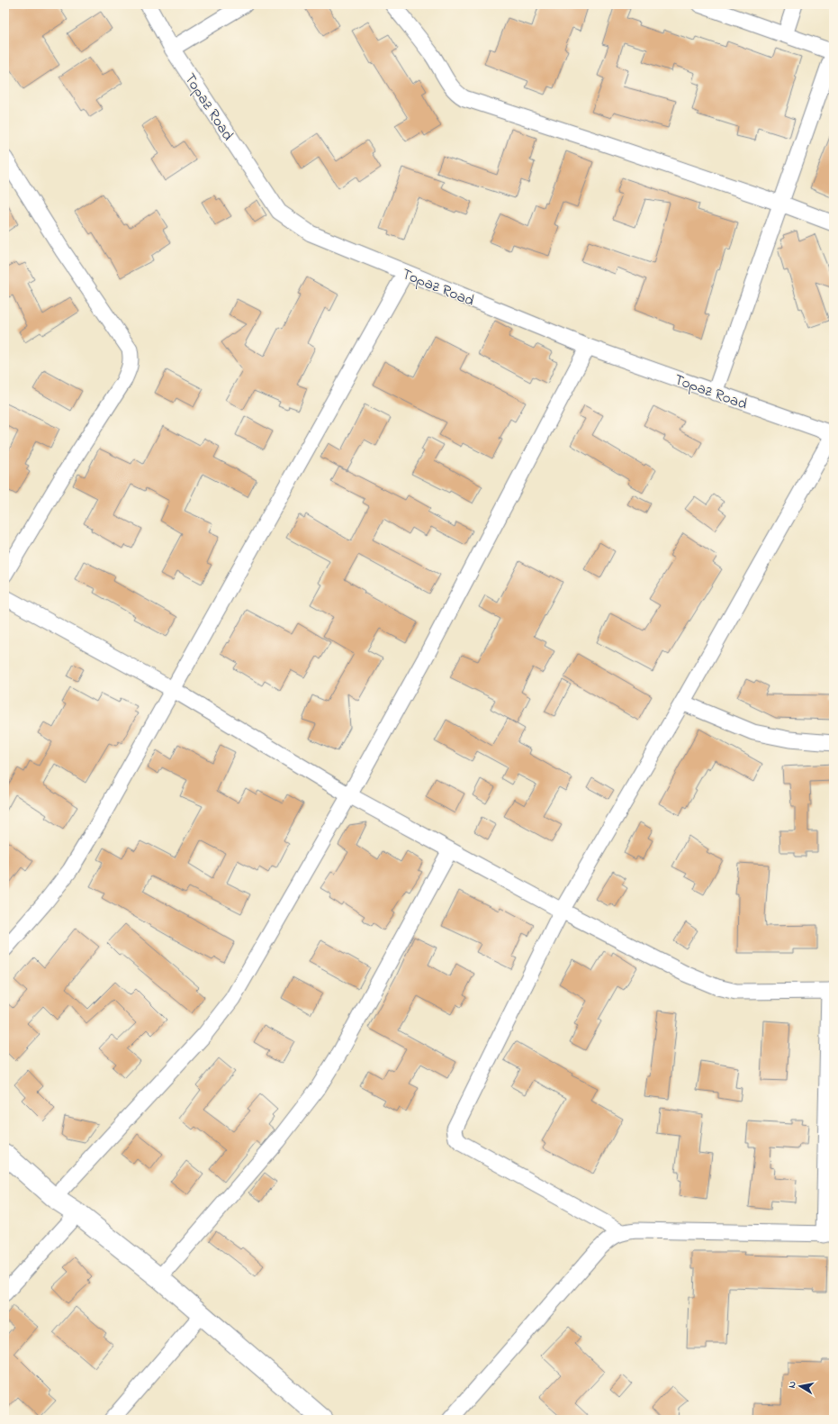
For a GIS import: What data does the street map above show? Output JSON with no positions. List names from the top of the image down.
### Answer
{
  "streets": {
    "street": ["Topaz Road"]
  },
  "north": "left"
}
